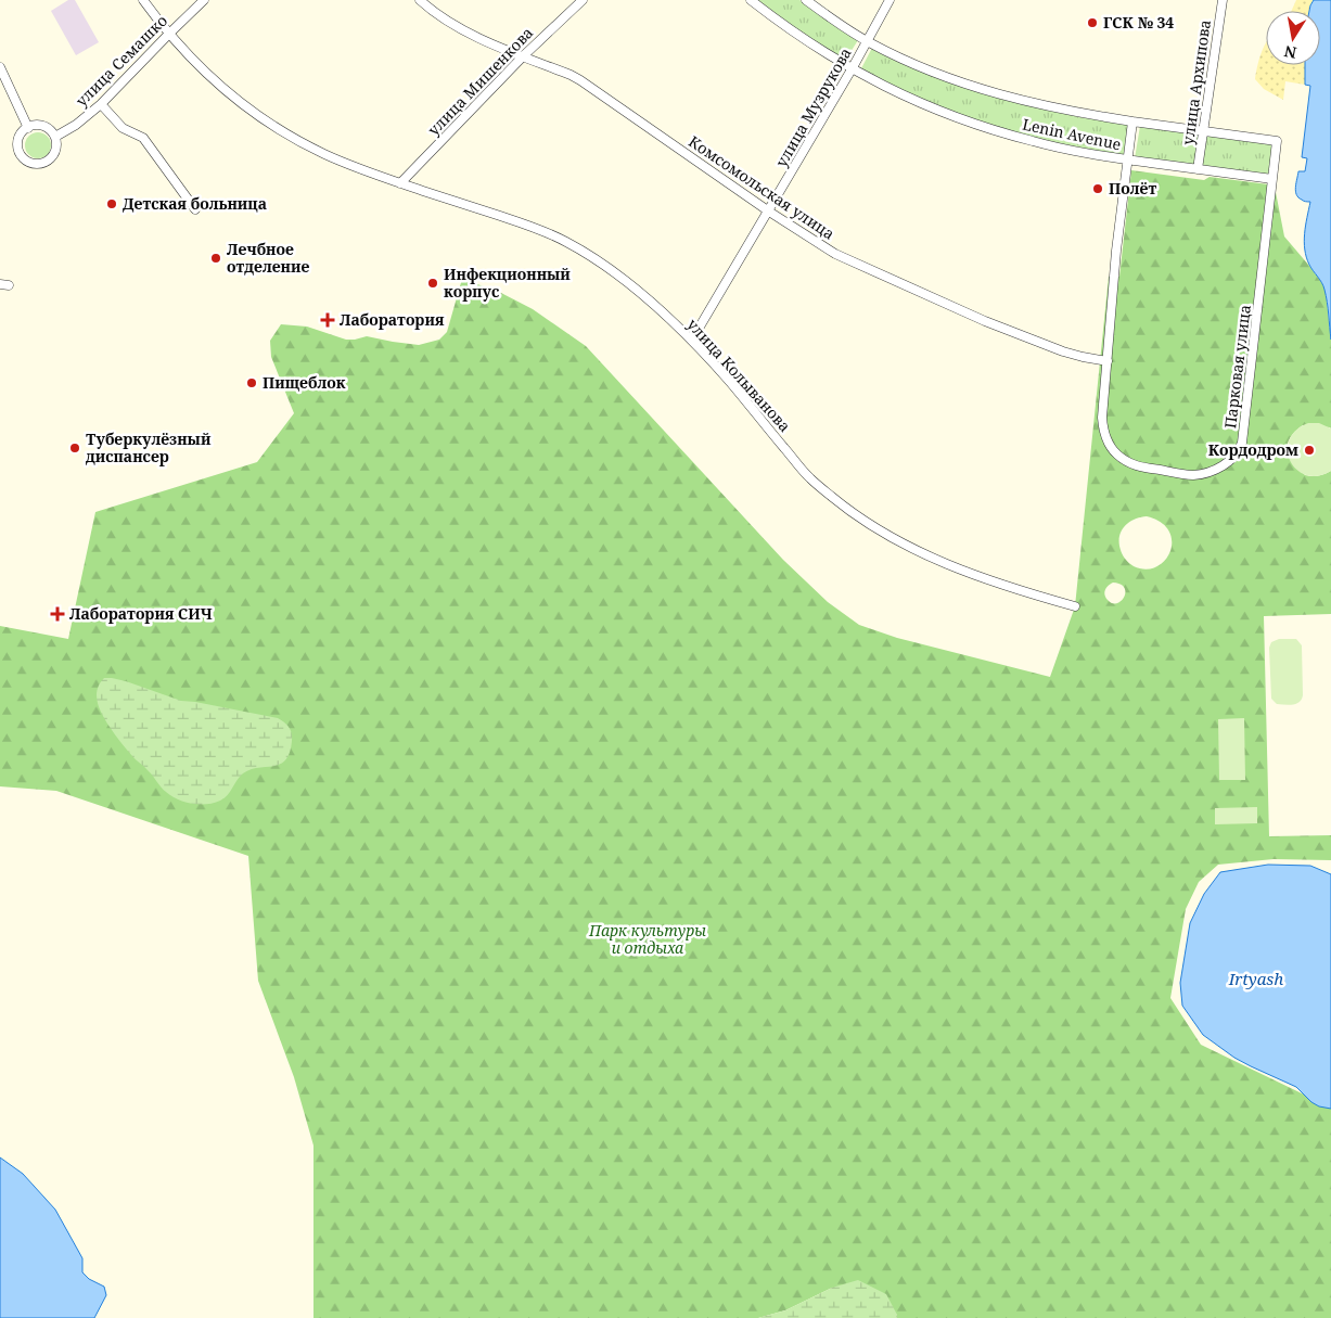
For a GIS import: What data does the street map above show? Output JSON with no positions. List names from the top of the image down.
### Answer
{
  "streets": {
    "street": [
      "улица Семашко",
      "улица Мишенкова",
      "улица Архипова",
      "улица Музрукова",
      "Lenin Avenue",
      "Комсомольская улица",
      "Парковая улица",
      "улица Колыванова"
    ]
  },
  "crossings": [
    ["улица Семашко", "улица Колыванова"],
    ["улица Мишенкова", "Комсомольская улица"],
    ["улица Мишенкова", "улица Колыванова"],
    ["улица Архипова", "Парковая улица"],
    ["улица Музрукова", "Lenin Avenue"],
    ["улица Музрукова", "Комсомольская улица"],
    ["улица Музрукова", "улица Колыванова"],
    ["Lenin Avenue", "Парковая улица"],
    ["Комсомольская улица", "Парковая улица"]
  ],
  "water": ["Irtyash"],
  "parks": ["Парк культуры и отдыха"],
  "places": {
    "other": [
      "ГСК № 34",
      "Полёт",
      "Детская больница",
      "Лечбное отделение",
      "Инфекционный корпус",
      "Пищеблок",
      "Туберкулёзный диспансер",
      "Кордодром"
    ],
    "health": ["Лаборатория", "Лаборатория СИЧ"]
  },
  "north": "bottom"
}
